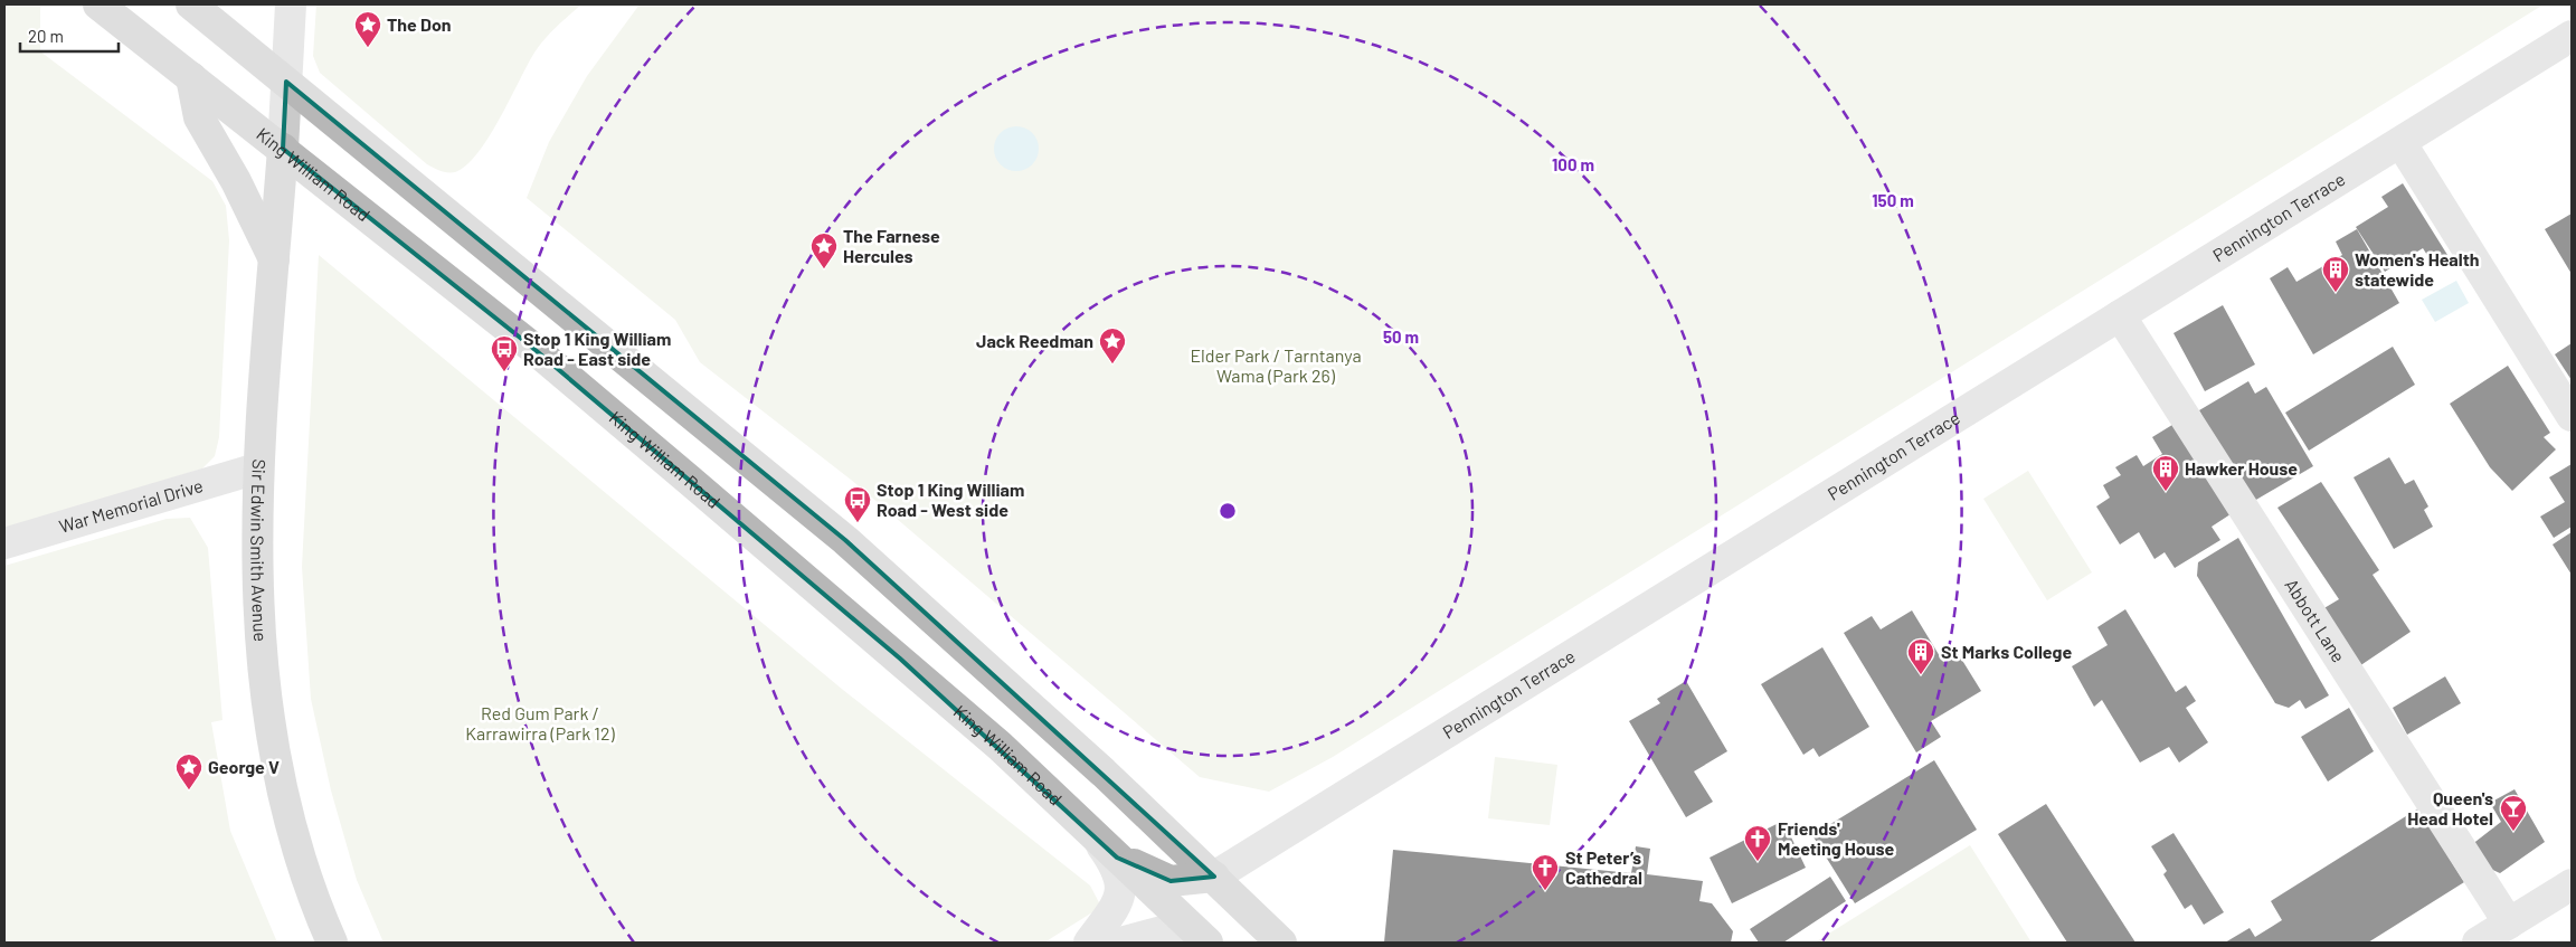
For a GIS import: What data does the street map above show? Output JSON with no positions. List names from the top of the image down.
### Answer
{
  "streets": {
    "main road": ["King William Road", "Sir Edwin Smith Avenue"],
    "street": ["Pennington Terrace", "War Memorial Drive", "Abbott Lane"]
  },
  "crossings": [
    ["King William Road", "Sir Edwin Smith Avenue"],
    ["Pennington Terrace", "Abbott Lane"],
    ["War Memorial Drive", "Sir Edwin Smith Avenue"]
  ],
  "parks": ["Elder Park / Tarntanya Wama (Park 26)", "Red Gum Park / Karrawirra (Park 12)"],
  "places": {
    "place": [
      "The Don",
      "The Farnese Hercules",
      "Jack Reedman",
      "George V"
    ],
    "building": ["Women's Health statewide", "Hawker House", "St Marks College"],
    "bus stop": ["Stop 1 King William Road - East side", "Stop 1 King William Road - West side"],
    "bar": ["Queen's Head Hotel"],
    "church": ["Friends' Meeting House", "St Peter’s Cathedral"]
  },
  "scale_bar": "20 m",
  "rings": ["100 m", "150 m", "50 m"]
}
